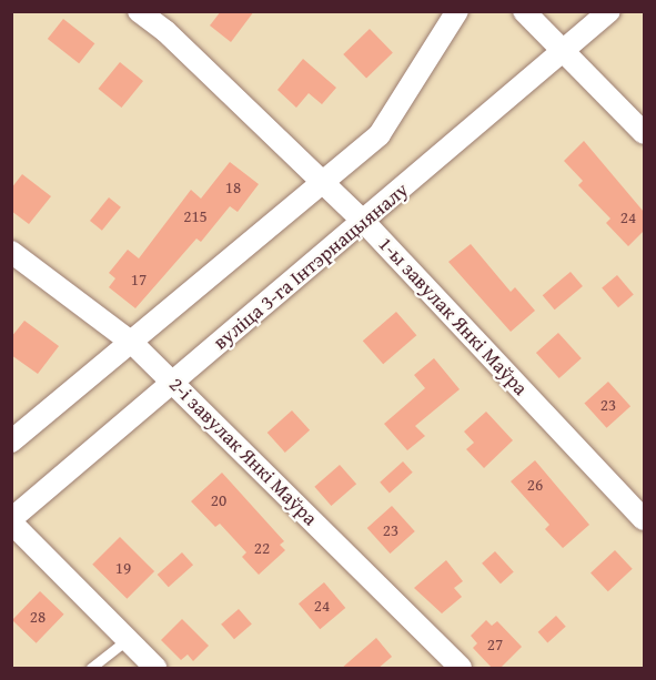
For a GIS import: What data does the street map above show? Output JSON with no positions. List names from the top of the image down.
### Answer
{
  "streets": {
    "street": ["вуліца 3-га Інтэрнацыяналу", "1-ы завулак Янкі Маўра", "2-і завулак Янкі Маўра"]
  },
  "crossings": [
    ["вуліца 3-га Інтэрнацыяналу", "1-ы завулак Янкі Маўра"],
    ["вуліца 3-га Інтэрнацыяналу", "2-і завулак Янкі Маўра"]
  ],
  "house_numbers": [
    "18",
    "215",
    "24",
    "17",
    "23",
    "26",
    "20",
    "23",
    "22",
    "19",
    "24",
    "28",
    "27"
  ]
}
